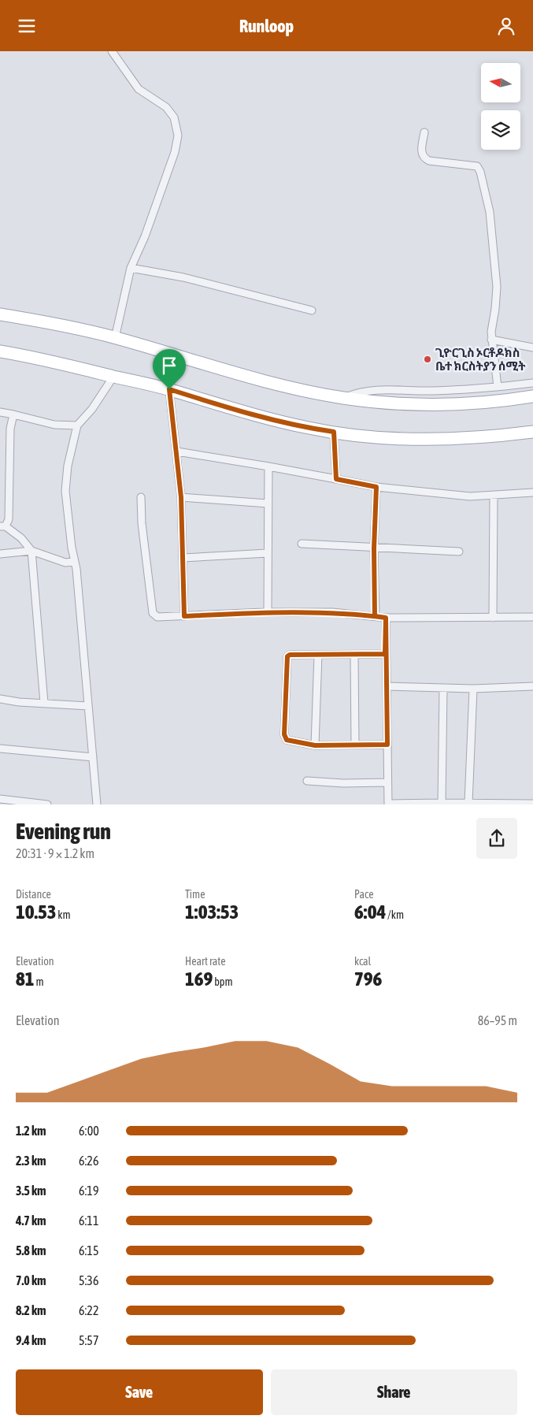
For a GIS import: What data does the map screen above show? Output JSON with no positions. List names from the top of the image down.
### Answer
{
  "places": ["ጊዮርጊስ ኦርቶዶክስ ቤተ ክርስትያን ሰሚት"],
  "north": "left",
  "page": {
    "header": "Runloop",
    "heading": ["Evening run", "20:31 · 9 × 1.2 km"],
    "stats": [
      ["Distance", "10.53 km"],
      ["Time", "1:03:53"],
      ["Pace", "6:04 /km"],
      ["Elevation", "81 m"],
      ["Heart rate", "169 bpm"],
      ["kcal", "796"]
    ],
    "chart": ["Elevation", "86–95 m"],
    "list": [
      {
        "name": "1.2 km",
        "note": "6:00"
      },
      {
        "name": "2.3 km",
        "note": "6:26"
      },
      {
        "name": "3.5 km",
        "note": "6:19"
      },
      {
        "name": "4.7 km",
        "note": "6:11"
      },
      {
        "name": "5.8 km",
        "note": "6:15"
      },
      {
        "name": "7.0 km",
        "note": "5:36"
      },
      {
        "name": "8.2 km",
        "note": "6:22"
      },
      {
        "name": "9.4 km",
        "note": "5:57"
      }
    ],
    "buttons": ["Save", "Share"]
  }
}
